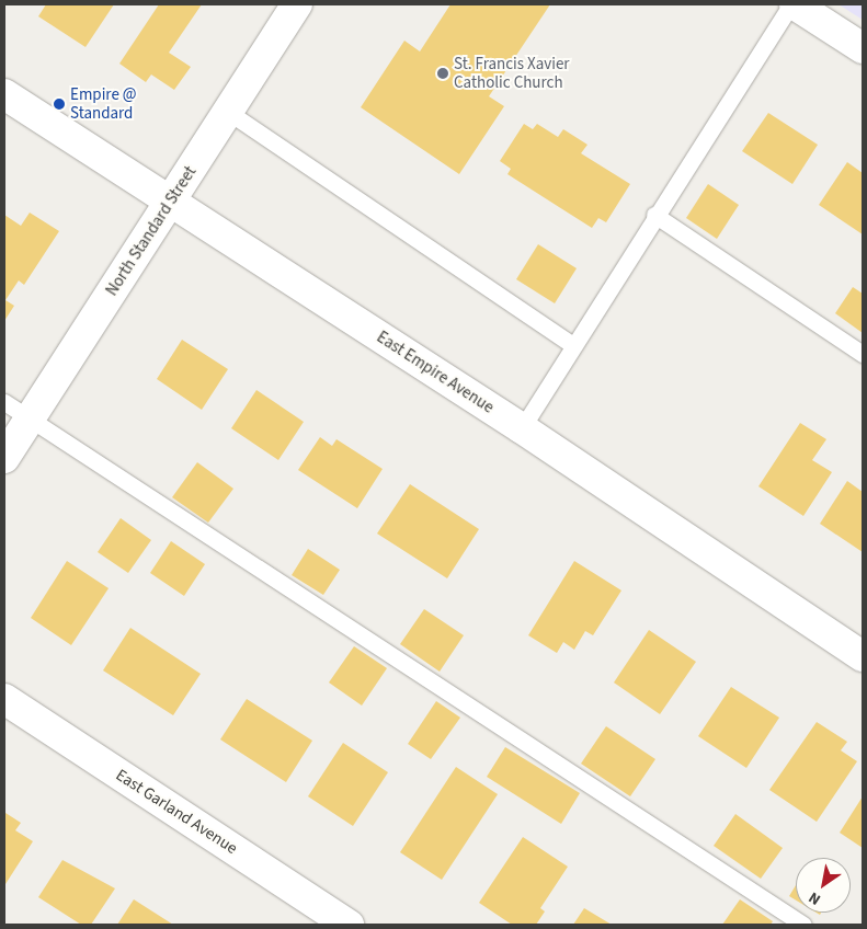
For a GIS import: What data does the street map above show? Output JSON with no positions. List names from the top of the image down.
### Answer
{
  "streets": {
    "street": ["North Standard Street", "East Empire Avenue", "East Garland Avenue"]
  },
  "crossings": [
    ["North Standard Street", "East Empire Avenue"]
  ],
  "places": ["St. Francis Xavier Catholic Church", "Empire @ Standard"],
  "north": "bottom left"
}
